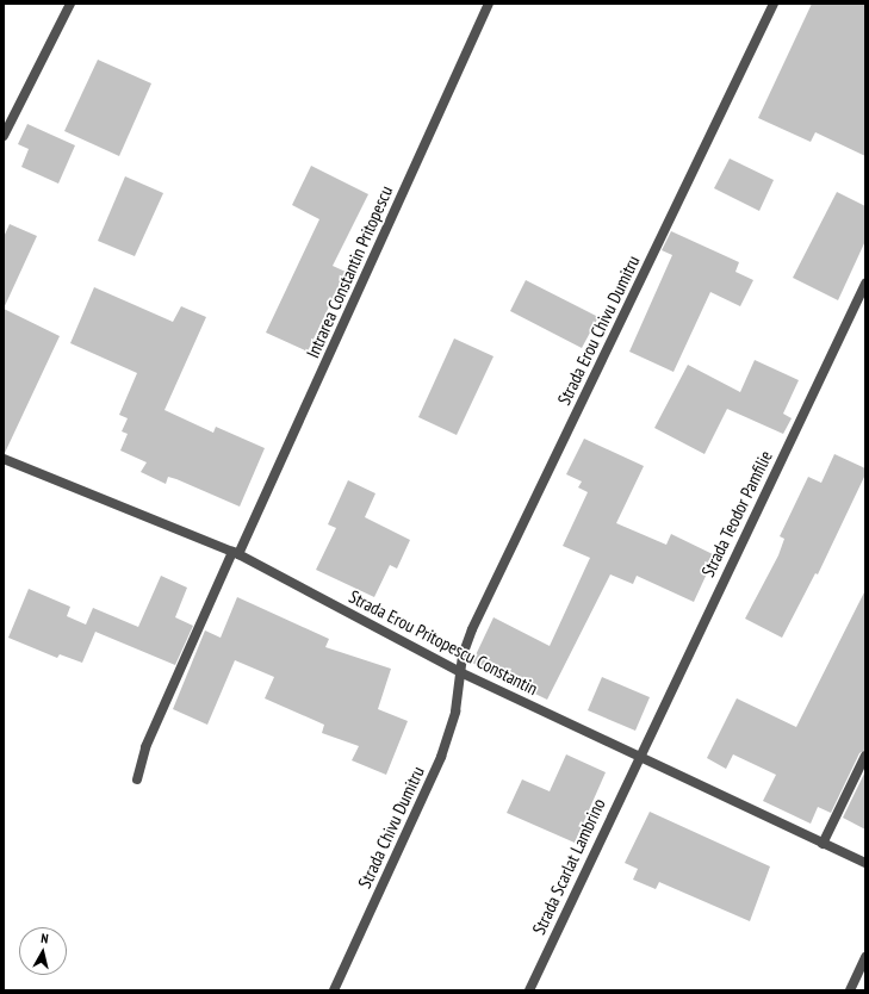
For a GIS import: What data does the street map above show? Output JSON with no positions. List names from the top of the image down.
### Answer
{
  "streets": {
    "street": [
      "Intrarea Constantin Pritopescu",
      "Strada Erou Chivu Dumitru",
      "Strada Teodor Pamfilie",
      "Strada Erou Pritopescu Constantin",
      "Strada Chivu Dumitru",
      "Strada Scarlat Lambrino"
    ]
  },
  "crossings": [
    ["Intrarea Constantin Pritopescu", "Strada Erou Pritopescu Constantin"],
    ["Strada Erou Chivu Dumitru", "Strada Erou Pritopescu Constantin"],
    ["Strada Erou Chivu Dumitru", "Strada Chivu Dumitru"],
    ["Strada Teodor Pamfilie", "Strada Erou Pritopescu Constantin"],
    ["Strada Teodor Pamfilie", "Strada Scarlat Lambrino"],
    ["Strada Erou Pritopescu Constantin", "Strada Chivu Dumitru"],
    ["Strada Erou Pritopescu Constantin", "Strada Scarlat Lambrino"]
  ],
  "north": "top"
}
